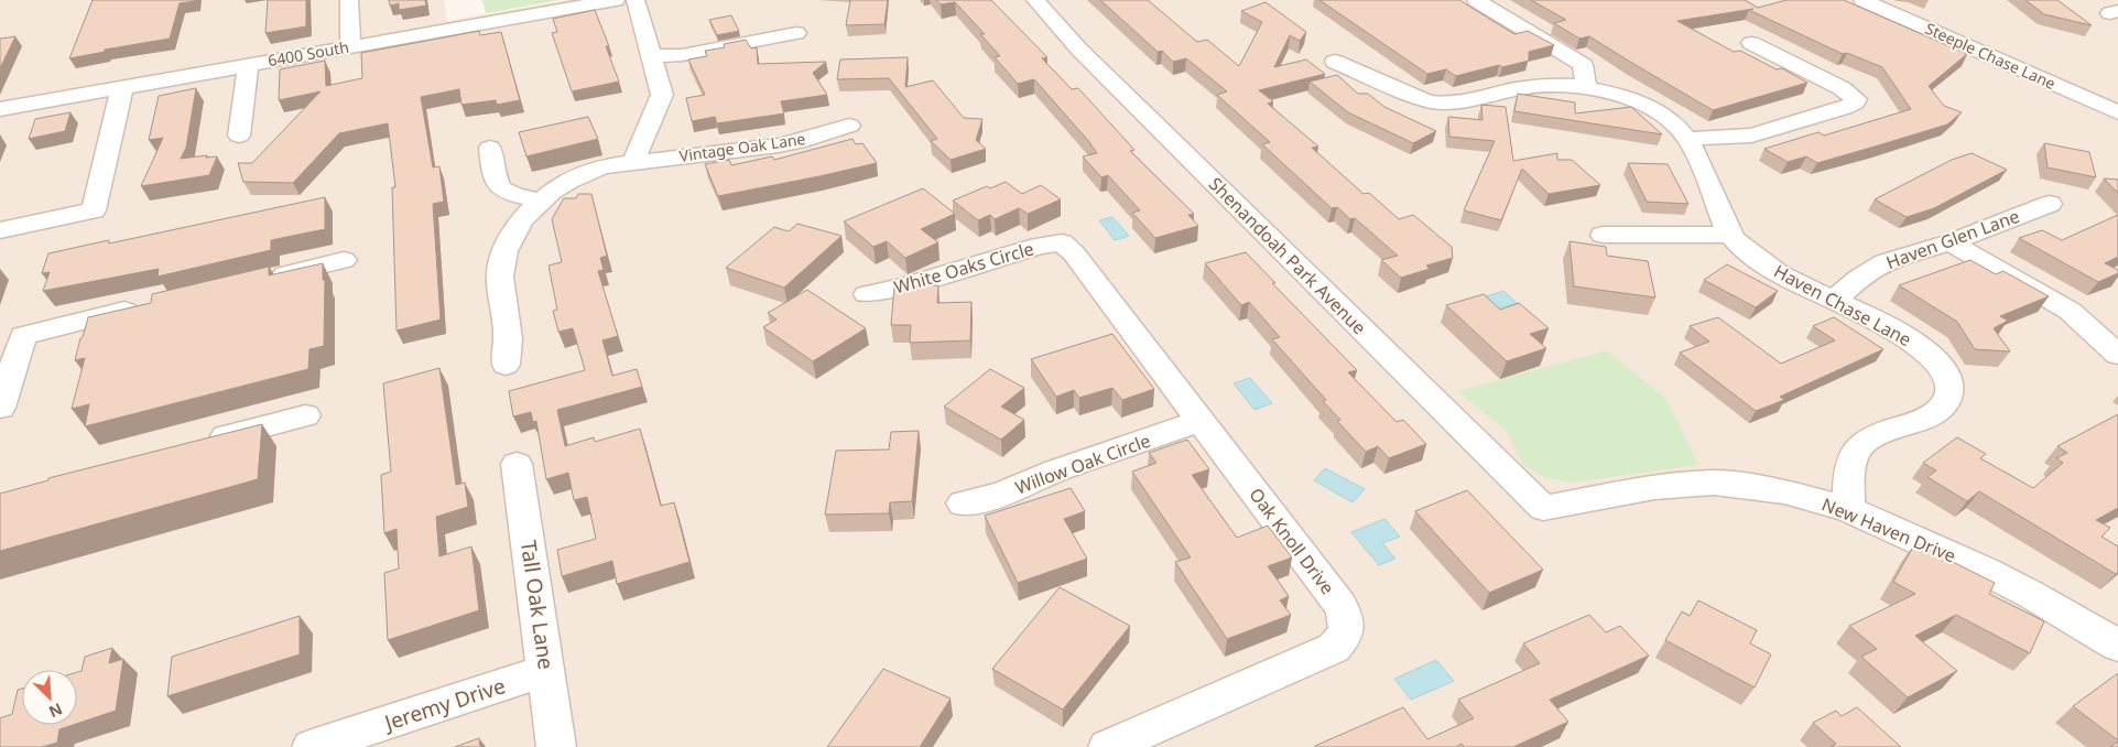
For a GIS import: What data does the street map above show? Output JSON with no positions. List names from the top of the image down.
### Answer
{
  "streets": {
    "street": [
      "6400 South",
      "Steeple Chase Lane",
      "Vintage Oak Lane",
      "Haven Glen Lane",
      "Shenandoah Park Avenue",
      "White Oaks Circle",
      "Haven Chase Lane",
      "Willow Oak Circle",
      "New Haven Drive",
      "Oak Knoll Drive",
      "Tall Oak Lane",
      "Jeremy Drive"
    ]
  },
  "crossings": [
    ["Haven Glen Lane", "Haven Chase Lane"],
    ["Shenandoah Park Avenue", "New Haven Drive"],
    ["White Oaks Circle", "Oak Knoll Drive"],
    ["Haven Chase Lane", "New Haven Drive"],
    ["Willow Oak Circle", "Oak Knoll Drive"],
    ["Tall Oak Lane", "Jeremy Drive"]
  ],
  "north": "bottom right"
}
